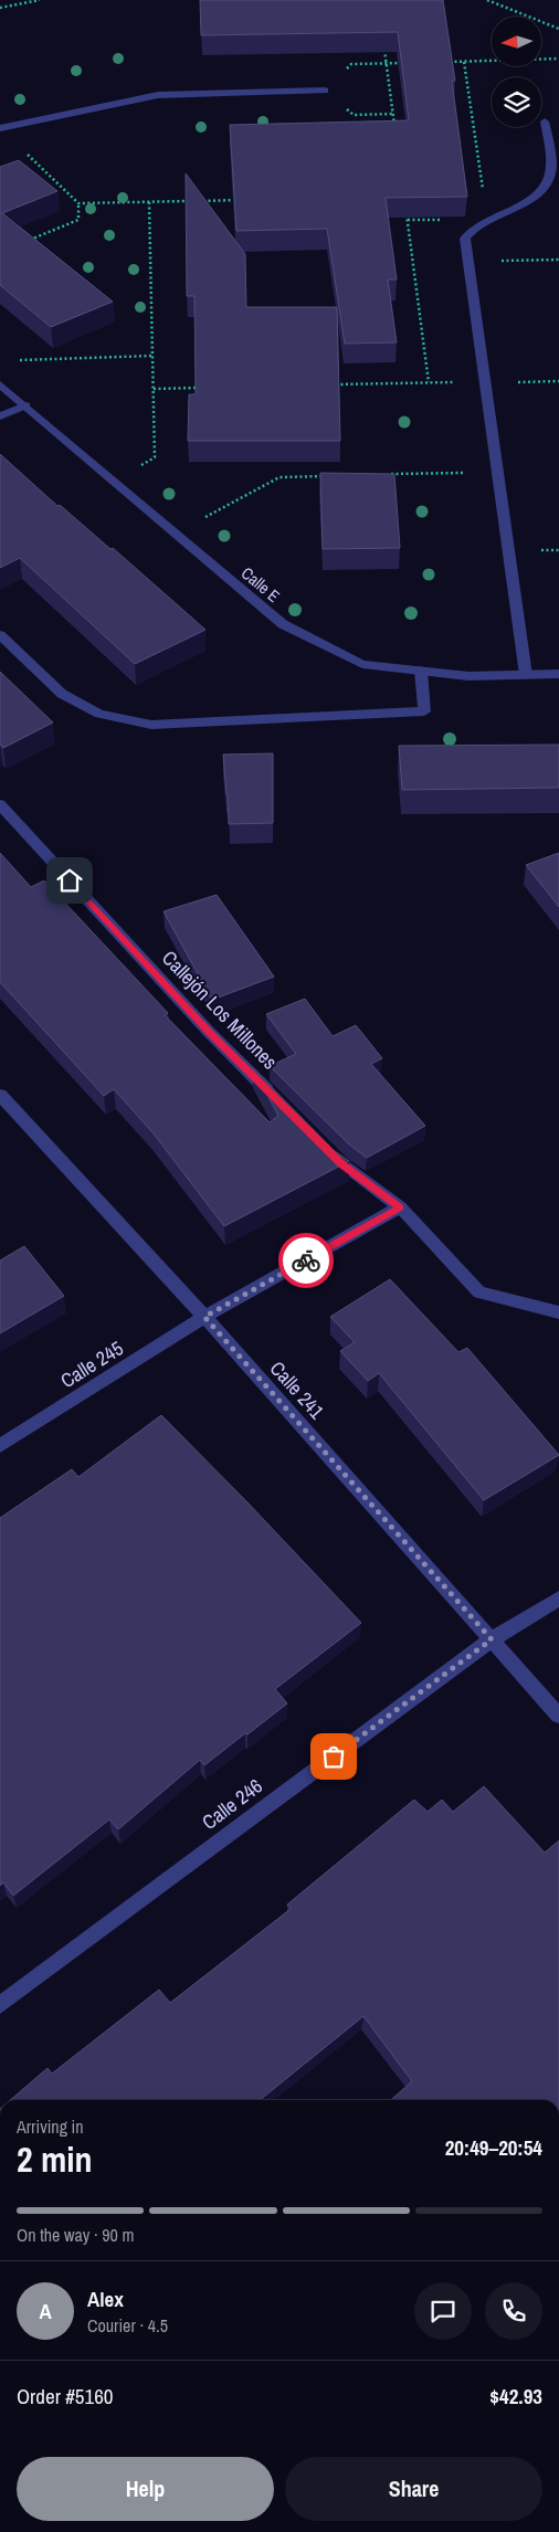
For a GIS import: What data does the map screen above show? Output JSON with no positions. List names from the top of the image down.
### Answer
{
  "streets": {
    "street": [
      "Calle E",
      "Callejón Los Millones",
      "Calle 245",
      "Calle 241",
      "Calle 246"
    ]
  },
  "crossings": [
    ["Calle 245", "Calle 241"],
    ["Calle 241", "Calle 246"]
  ],
  "north": "left",
  "page": {
    "heading": ["2 min", "Arriving in", "20:49–20:54"],
    "panel": [
      "Alex",
      "Courier · 4.5",
      "Order #5160",
      "$42.93"
    ],
    "bar": "On the way · 90 m",
    "round": "A",
    "buttons": ["Help", "Share"]
  }
}
